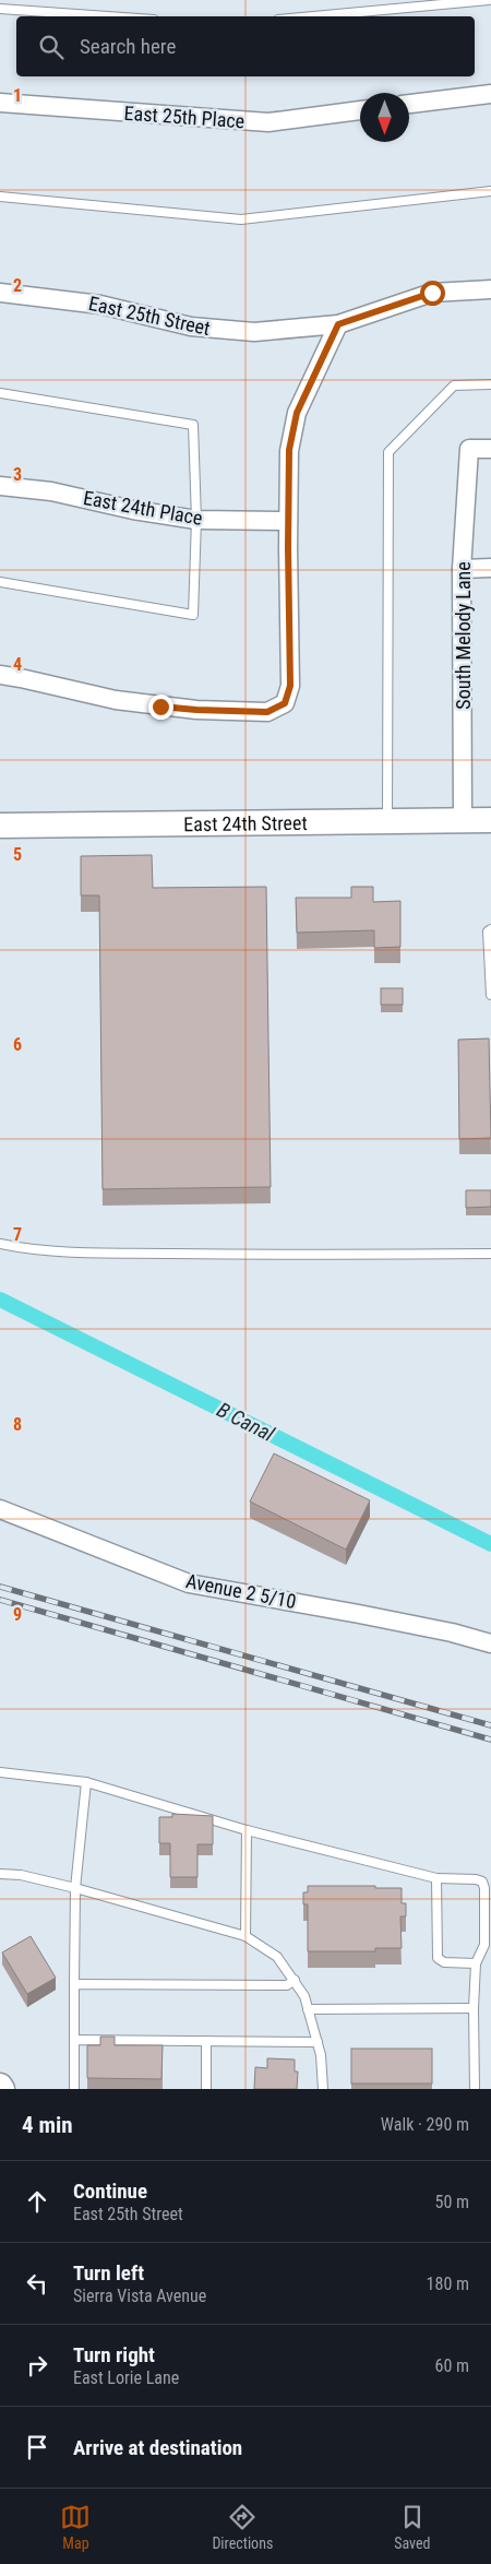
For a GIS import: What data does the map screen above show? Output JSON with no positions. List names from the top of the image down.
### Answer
{
  "streets": {
    "main road": ["East 24th Street"],
    "street": [
      "East 25th Place",
      "East 25th Street",
      "East 24th Place",
      "South Melody Lane",
      "Avenue 2 5/10"
    ]
  },
  "crossings": [
    ["South Melody Lane", "East 24th Street"]
  ],
  "water": ["B Canal"],
  "north": "bottom",
  "page": {
    "search": "Search here",
    "heading": ["4 min", "Walk · 290 m"],
    "list": [
      ["Continue", "East 25th Street", "50 m"],
      ["Turn left", "Sierra Vista Avenue", "180 m"],
      ["Turn right", "East Lorie Lane", "60 m"],
      "Arrive at destination"
    ],
    "nav": ["Map", "Directions", "Saved"]
  },
  "grid": {
    "rows": [
      "1",
      "2",
      "3",
      "4",
      "5",
      "6",
      "7",
      "8",
      "9"
    ]
  }
}
